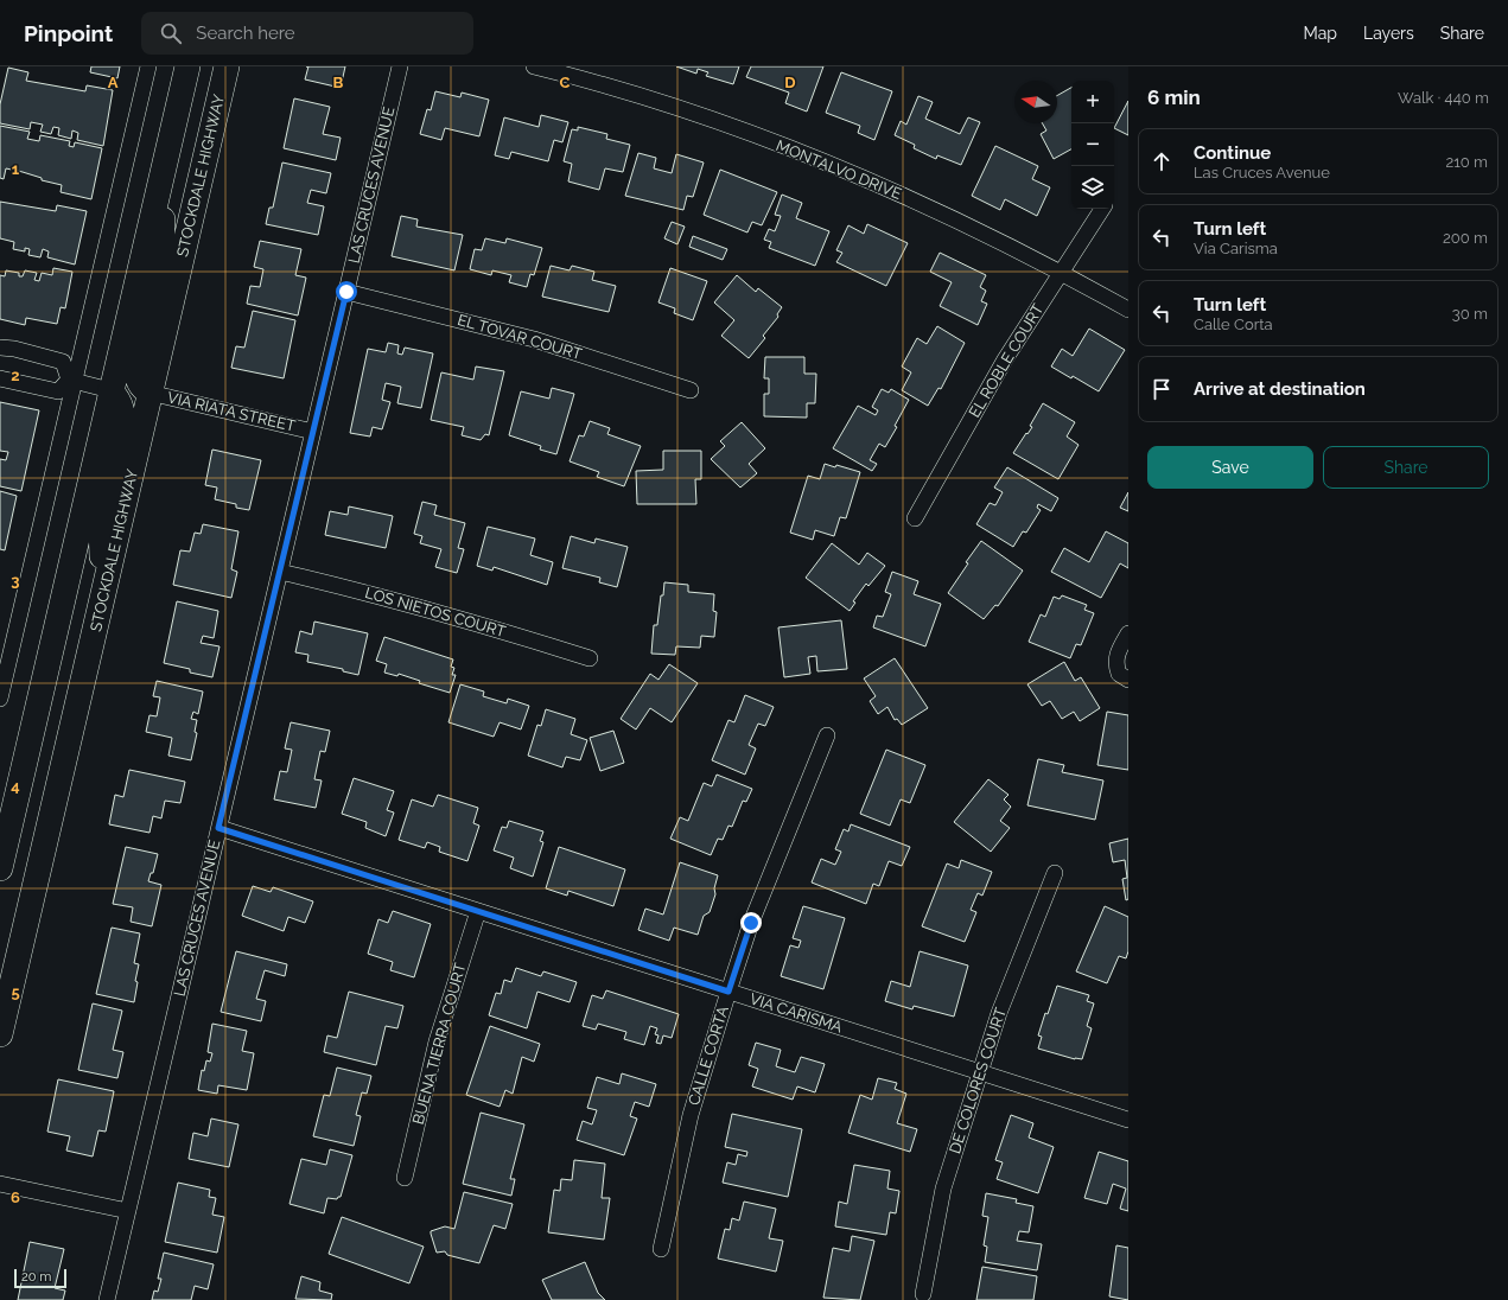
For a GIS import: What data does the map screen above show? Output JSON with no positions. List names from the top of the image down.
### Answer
{
  "streets": {
    "main road": ["STOCKDALE HIGHWAY"],
    "street": [
      "MONTALVO DRIVE",
      "LAS CRUCES AVENUE",
      "EL TOVAR COURT",
      "EL ROBLE COURT",
      "VIA RIATA STREET",
      "LOS NIETOS COURT",
      "VIA CARISMA",
      "BUENA TIERRA COURT",
      "CALLE CORTA",
      "DE COLORES COURT"
    ]
  },
  "crossings": [
    ["MONTALVO DRIVE", "EL ROBLE COURT"],
    ["STOCKDALE HIGHWAY", "VIA RIATA STREET"],
    ["LAS CRUCES AVENUE", "EL TOVAR COURT"],
    ["LAS CRUCES AVENUE", "VIA RIATA STREET"],
    ["LAS CRUCES AVENUE", "LOS NIETOS COURT"],
    ["LAS CRUCES AVENUE", "VIA CARISMA"],
    ["VIA CARISMA", "BUENA TIERRA COURT"],
    ["VIA CARISMA", "CALLE CORTA"],
    ["VIA CARISMA", "DE COLORES COURT"]
  ],
  "scale_bar": "20 m",
  "north": "left",
  "page": {
    "header": "Pinpoint",
    "search": "Search here",
    "nav": ["Map", "Layers", "Share"],
    "heading": ["6 min", "Walk · 440 m"],
    "map_buttons": ["+", "−"],
    "list": [
      ["Continue", "Las Cruces Avenue", "210 m"],
      ["Turn left", "Via Carisma", "200 m"],
      ["Turn left", "Calle Corta", "30 m"],
      "Arrive at destination"
    ],
    "buttons": ["Save", "Share"],
    "scale": "20 m"
  },
  "grid": {
    "columns": [
      "A",
      "B",
      "C",
      "D"
    ],
    "rows": [
      "1",
      "2",
      "3",
      "4",
      "5",
      "6"
    ]
  }
}
